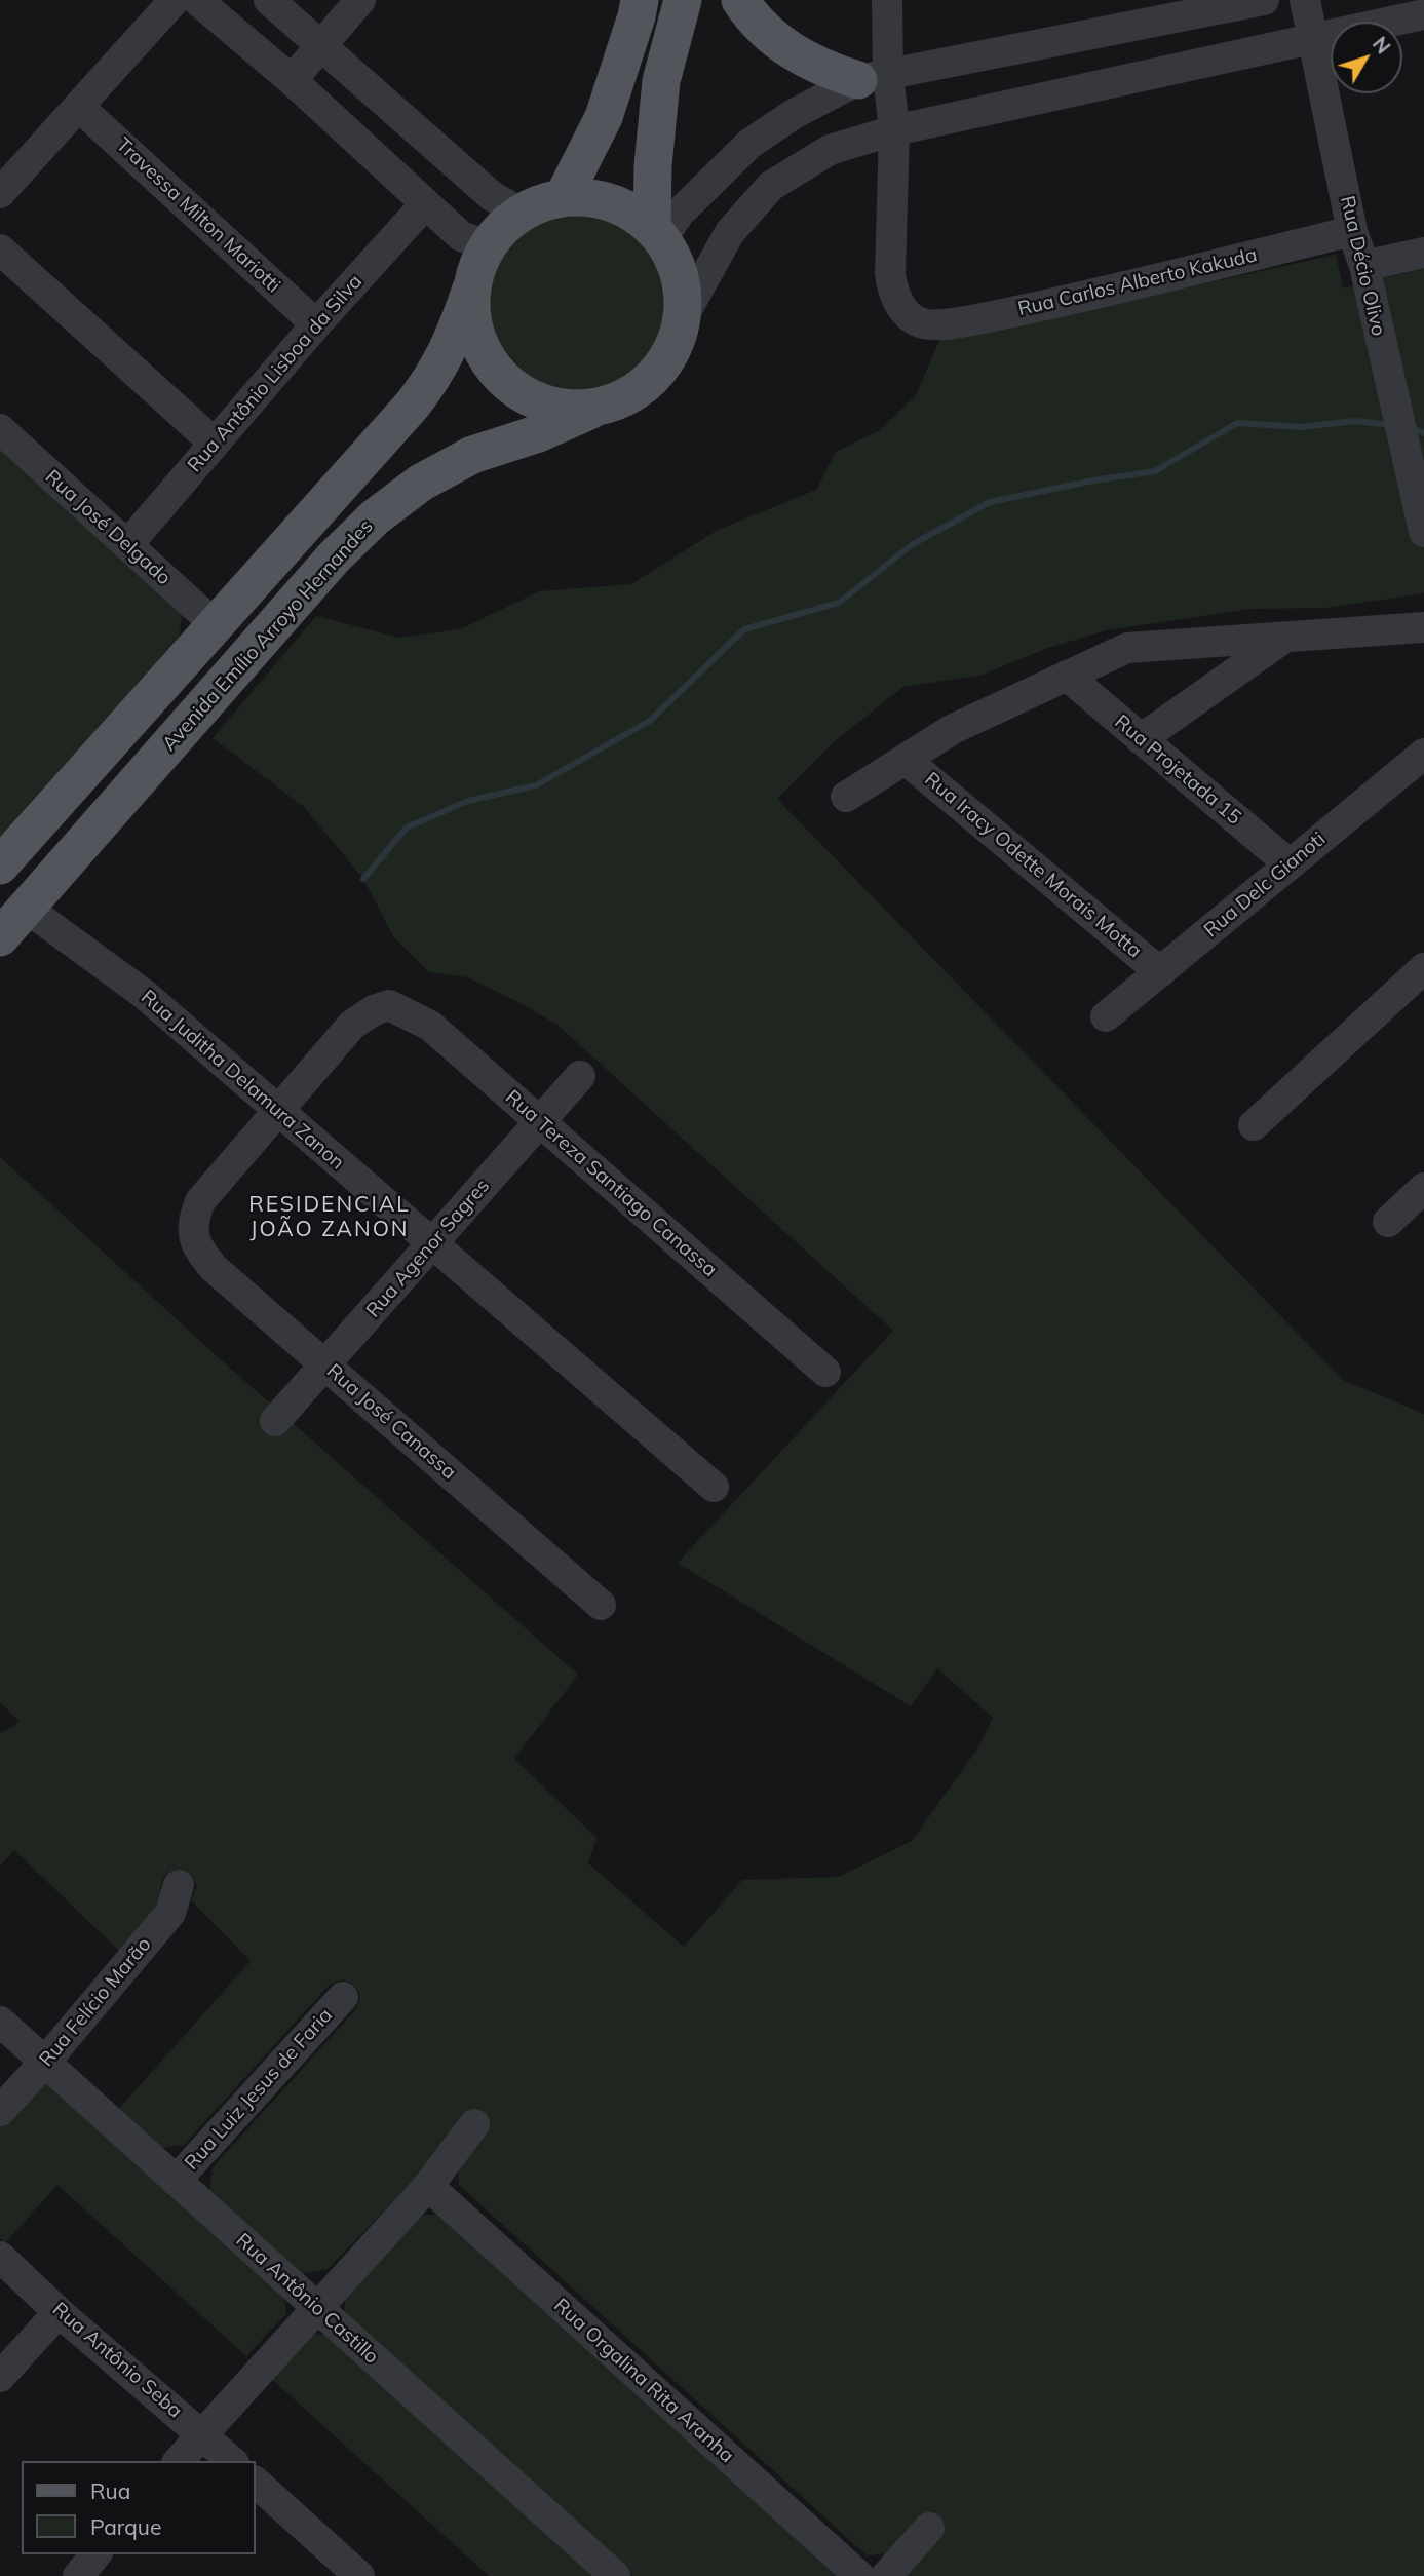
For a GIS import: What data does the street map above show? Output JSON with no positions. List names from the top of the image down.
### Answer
{
  "streets": {
    "main road": ["Avenida Emílio Arroyo Hernandes"],
    "street": [
      "Travessa Milton Mariotti",
      "Rua Décio Olivo",
      "Rua Carlos Alberto Kakuda",
      "Rua Antônio Lisboa da Silva",
      "Rua José Delgado",
      "Rua Projetada 15",
      "Rua Iracy Odette Morais Motta",
      "Rua Delc Gianoti",
      "Rua Juditha Delamura Zanon",
      "Rua Tereza Santiago Canassa",
      "Rua Agenor Sagres",
      "Rua José Canassa",
      "Rua Felício Marão",
      "Rua Luiz Jesus de Faria",
      "Rua Antônio Castillo",
      "Rua Antônio Seba",
      "Rua Orgalina Rita Aranha"
    ]
  },
  "crossings": [
    ["Travessa Milton Mariotti", "Rua Antônio Lisboa da Silva"],
    ["Rua Décio Olivo", "Rua Carlos Alberto Kakuda"],
    ["Rua Antônio Lisboa da Silva", "Rua José Delgado"],
    ["Avenida Emílio Arroyo Hernandes", "Rua Juditha Delamura Zanon"],
    ["Rua Projetada 15", "Rua Delc Gianoti"],
    ["Rua Iracy Odette Morais Motta", "Rua Delc Gianoti"],
    ["Rua Juditha Delamura Zanon", "Rua Tereza Santiago Canassa"],
    ["Rua Juditha Delamura Zanon", "Rua Agenor Sagres"],
    ["Rua Juditha Delamura Zanon", "Rua José Canassa"],
    ["Rua Tereza Santiago Canassa", "Rua Agenor Sagres"],
    ["Rua Tereza Santiago Canassa", "Rua José Canassa"],
    ["Rua Agenor Sagres", "Rua José Canassa"],
    ["Rua Felício Marão", "Rua Antônio Castillo"],
    ["Rua Luiz Jesus de Faria", "Rua Antônio Castillo"]
  ],
  "districts": ["RESIDENCIAL JOÃO ZANON"],
  "legend": ["Rua", "Parque"],
  "north": "top right"
}
